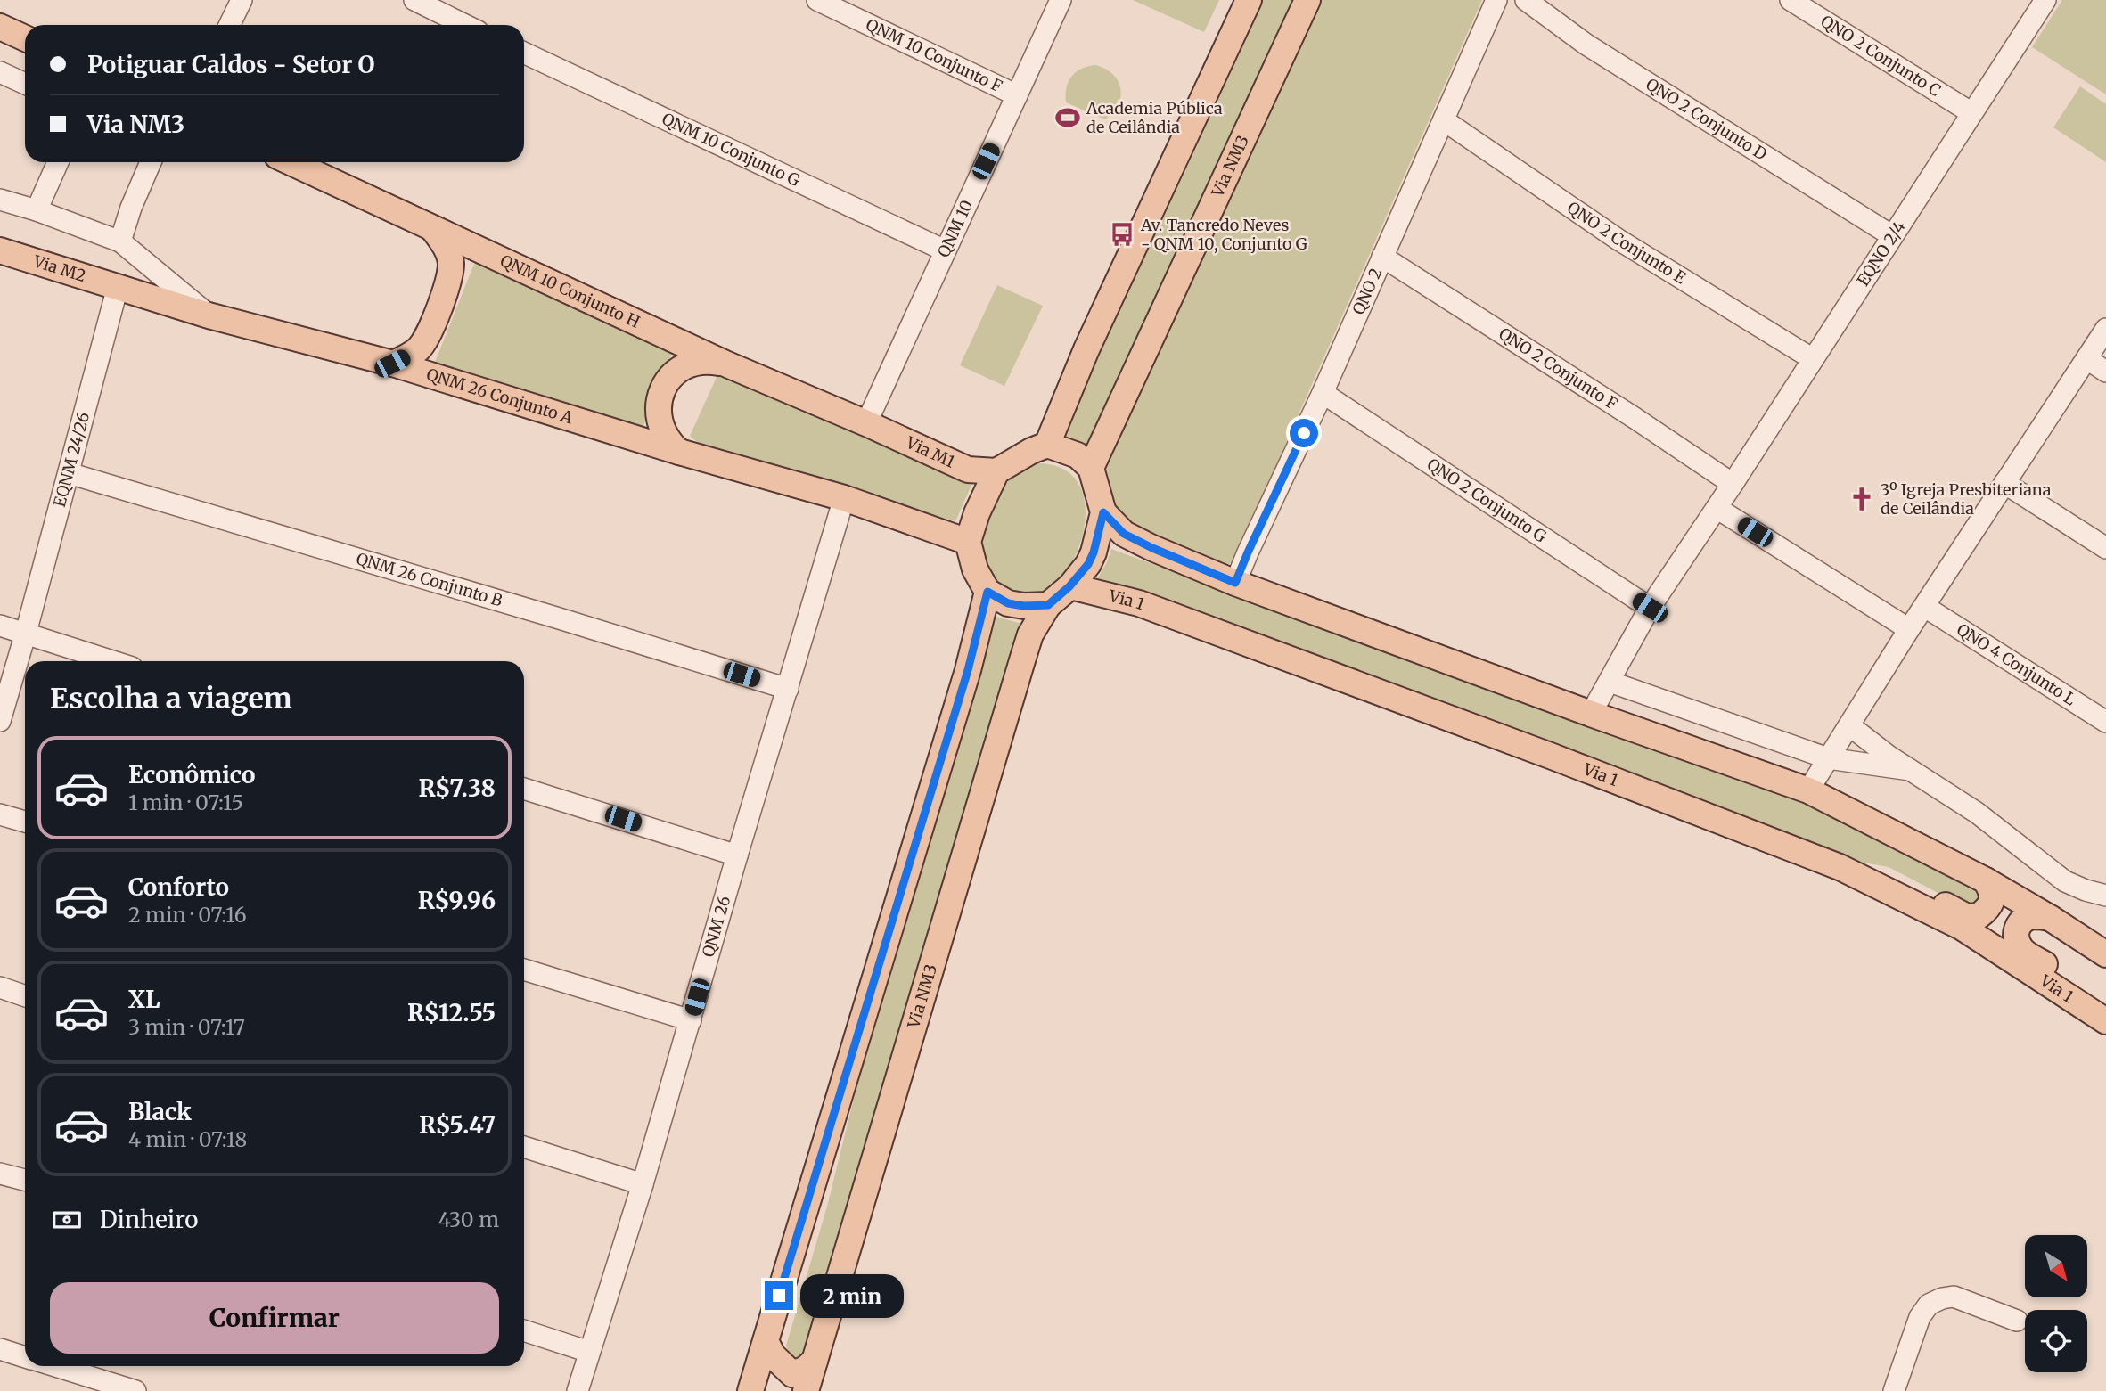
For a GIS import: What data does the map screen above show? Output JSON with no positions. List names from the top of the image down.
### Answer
{
  "streets": {
    "main road": [
      "Via NM3",
      "Via M2",
      "QNM 10 Conjunto H",
      "QNM 26 Conjunto A",
      "Via M1",
      "Via 1"
    ],
    "street": [
      "QNM 10 Conjunto F",
      "QNO 2 Conjunto C",
      "QNO 2 Conjunto D",
      "QNM 10 Conjunto G",
      "QNM 10",
      "QNO 2 Conjunto E",
      "EQNO 2/4",
      "QNO 2",
      "QNO 2 Conjunto F",
      "EQNM 24/26",
      "QNO 2 Conjunto G",
      "QNM 26 Conjunto B",
      "QNO 4 Conjunto L",
      "QNM 26"
    ]
  },
  "crossings": [
    ["QNM 10 Conjunto F", "QNM 10"],
    ["QNO 2 Conjunto C", "EQNO 2/4"],
    ["QNO 2 Conjunto D", "EQNO 2/4"],
    ["QNM 10 Conjunto G", "QNM 10"],
    ["Via NM3", "Via M1"],
    ["Via NM3", "Via 1"],
    ["QNM 10", "QNM 10 Conjunto H"],
    ["QNM 10", "Via M1"],
    ["QNO 2 Conjunto E", "EQNO 2/4"],
    ["QNO 2 Conjunto E", "QNO 2"],
    ["EQNO 2/4", "QNO 2 Conjunto F"],
    ["EQNO 2/4", "QNO 2 Conjunto G"],
    ["Via M2", "QNM 26 Conjunto A"],
    ["Via M2", "EQNM 24/26"],
    ["QNM 10 Conjunto H", "Via M1"],
    ["QNO 2", "QNO 2 Conjunto F"],
    ["QNO 2", "QNO 2 Conjunto G"],
    ["QNM 26 Conjunto A", "EQNM 24/26"],
    ["QNM 26 Conjunto A", "QNM 26"],
    ["Via M1", "Via 1"],
    ["EQNM 24/26", "QNM 26 Conjunto B"],
    ["QNM 26 Conjunto B", "QNM 26"]
  ],
  "places": {
    "sports": ["Academia Pública de Ceilândia"],
    "bus stop": ["Av. Tancredo Neves - QNM 10, Conjunto G"],
    "church": ["3º Igreja Presbiteriana de Ceilândia"]
  },
  "north": "bottom right",
  "page": {
    "banner": ["Potiguar Caldos - Setor O", "Via NM3"],
    "heading": "Escolha a viagem",
    "list": [
      {
        "name": "Econômico",
        "note": "1 min · 07:15",
        "value": "R$7.38"
      },
      {
        "name": "Conforto",
        "note": "2 min · 07:16",
        "value": "R$9.96"
      },
      {
        "name": "XL",
        "note": "3 min · 07:17",
        "value": "R$12.55"
      },
      {
        "name": "Black",
        "note": "4 min · 07:18",
        "value": "R$5.47"
      }
    ],
    "pay": ["Dinheiro", "430 m"],
    "buttons": "Confirmar",
    "bubble": "2 min"
  }
}
